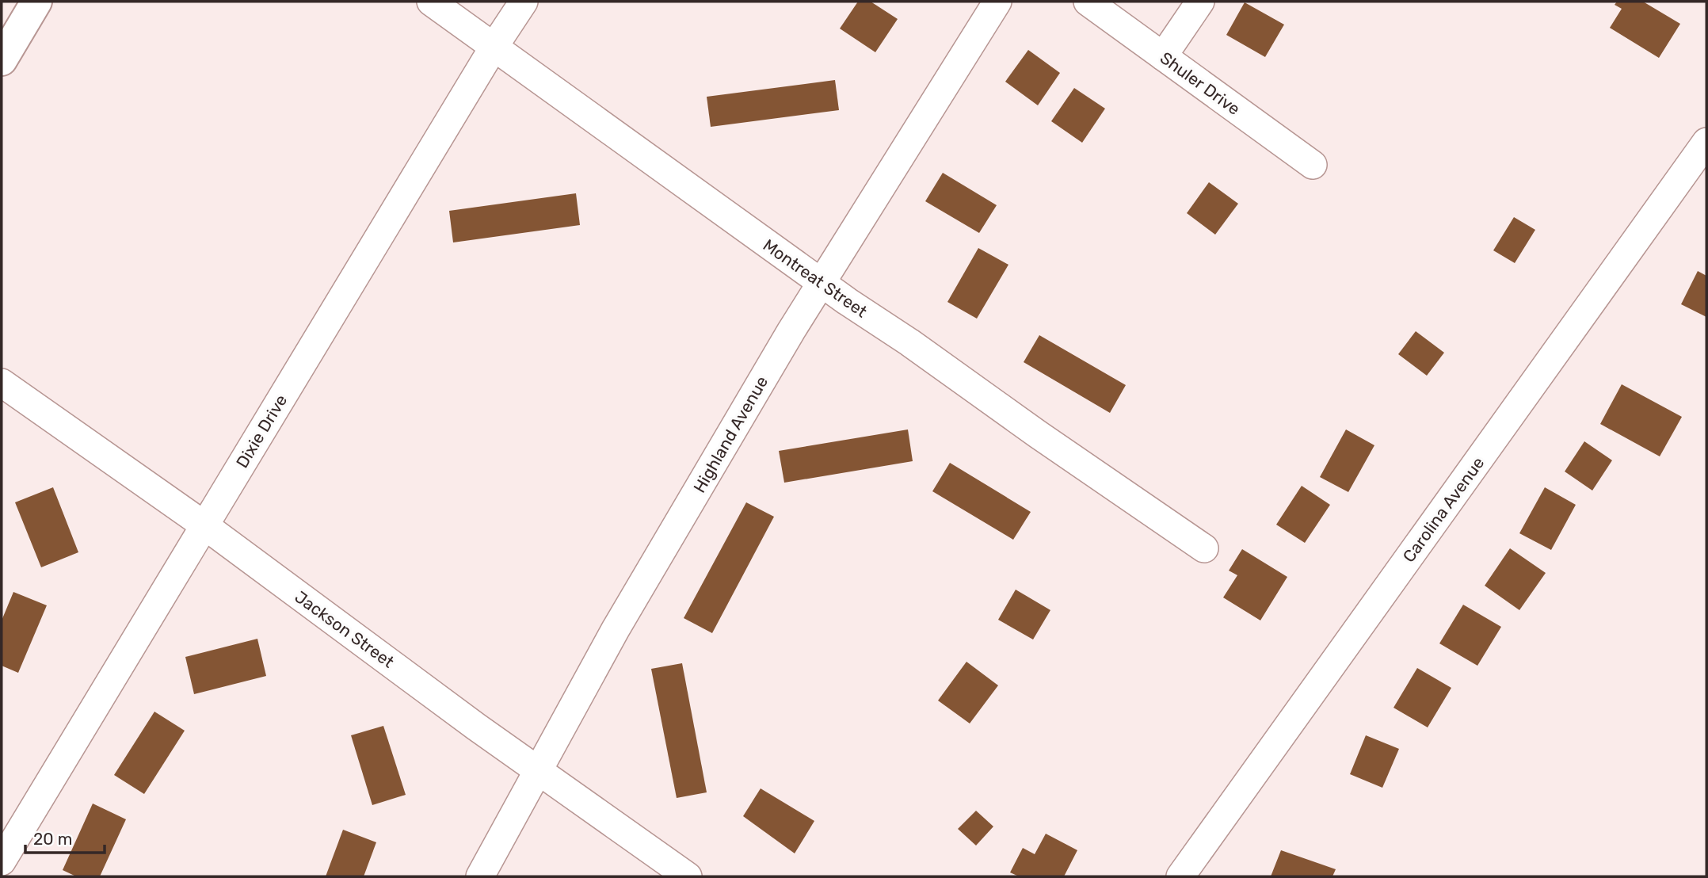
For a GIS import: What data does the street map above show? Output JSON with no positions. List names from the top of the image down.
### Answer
{
  "streets": {
    "street": [
      "Shuler Drive",
      "Montreat Street",
      "Dixie Drive",
      "Highland Avenue",
      "Carolina Avenue",
      "Jackson Street"
    ]
  },
  "crossings": [
    ["Montreat Street", "Dixie Drive"],
    ["Montreat Street", "Highland Avenue"],
    ["Dixie Drive", "Jackson Street"],
    ["Highland Avenue", "Jackson Street"]
  ],
  "scale_bar": "20 m"
}
